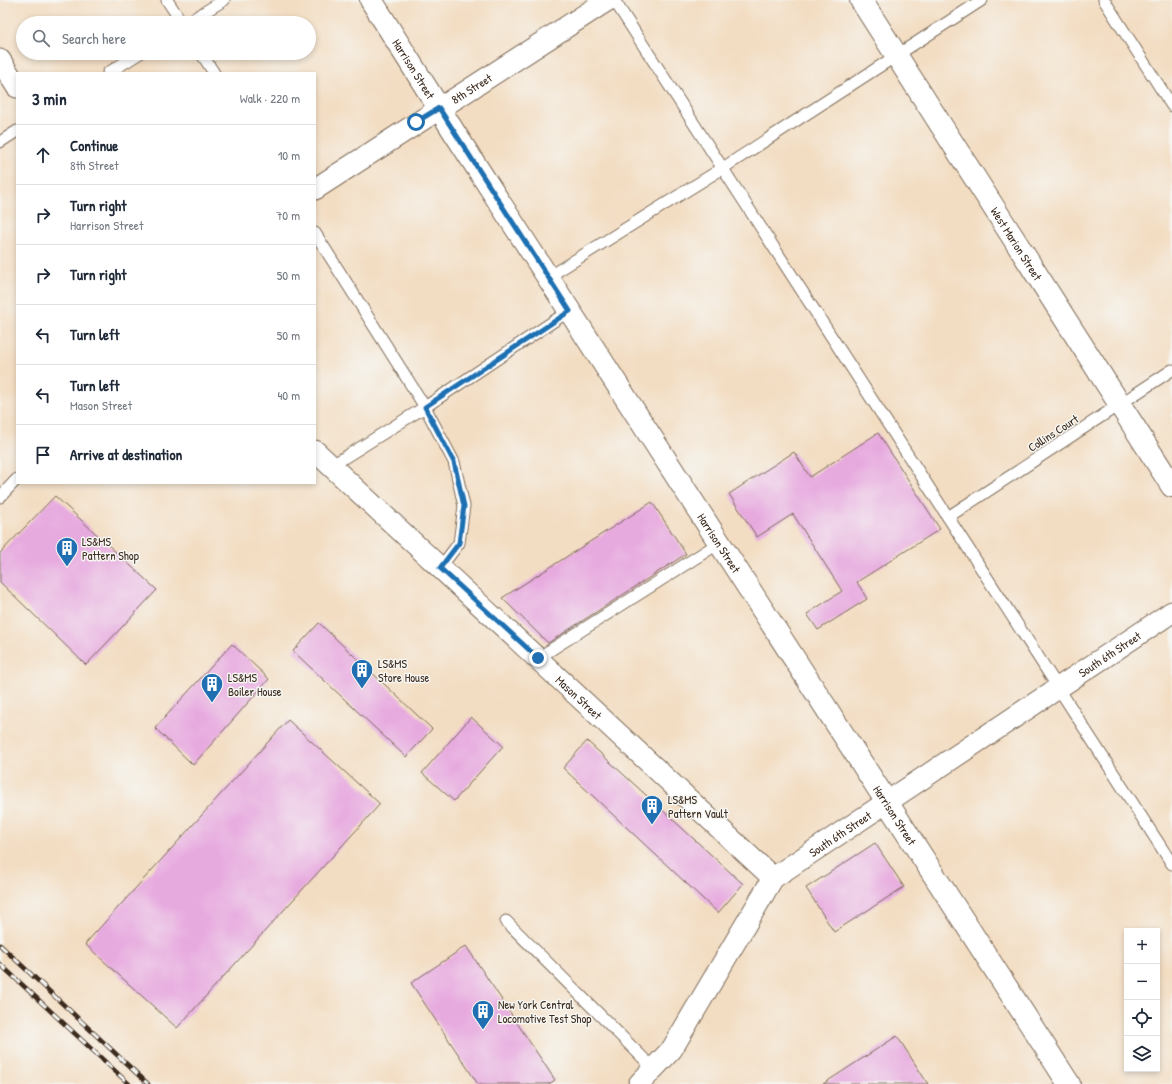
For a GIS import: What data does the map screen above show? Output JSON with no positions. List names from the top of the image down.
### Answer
{
  "streets": {
    "street": [
      "Harrison Street",
      "8th Street",
      "West Marion Street",
      "South 6th Street",
      "Mason Street"
    ],
    "lane": ["Collins Court"]
  },
  "crossings": [
    ["Harrison Street", "8th Street"],
    ["Harrison Street", "South 6th Street"],
    ["West Marion Street", "Collins Court"],
    ["South 6th Street", "Mason Street"]
  ],
  "places": {
    "building": [
      "LS&MS Pattern Shop",
      "LS&MS Store House",
      "LS&MS Boiler House",
      "LS&MS Pattern Vault",
      "New York Central Locomotive Test Shop"
    ]
  },
  "page": {
    "search": "Search here",
    "heading": ["3 min", "Walk · 220 m"],
    "list": [
      ["Continue", "8th Street", "10 m"],
      ["Turn right", "Harrison Street", "70 m"],
      ["Turn right", "50 m"],
      ["Turn left", "50 m"],
      ["Turn left", "Mason Street", "40 m"],
      "Arrive at destination"
    ],
    "map_buttons": ["+", "−"]
  }
}
